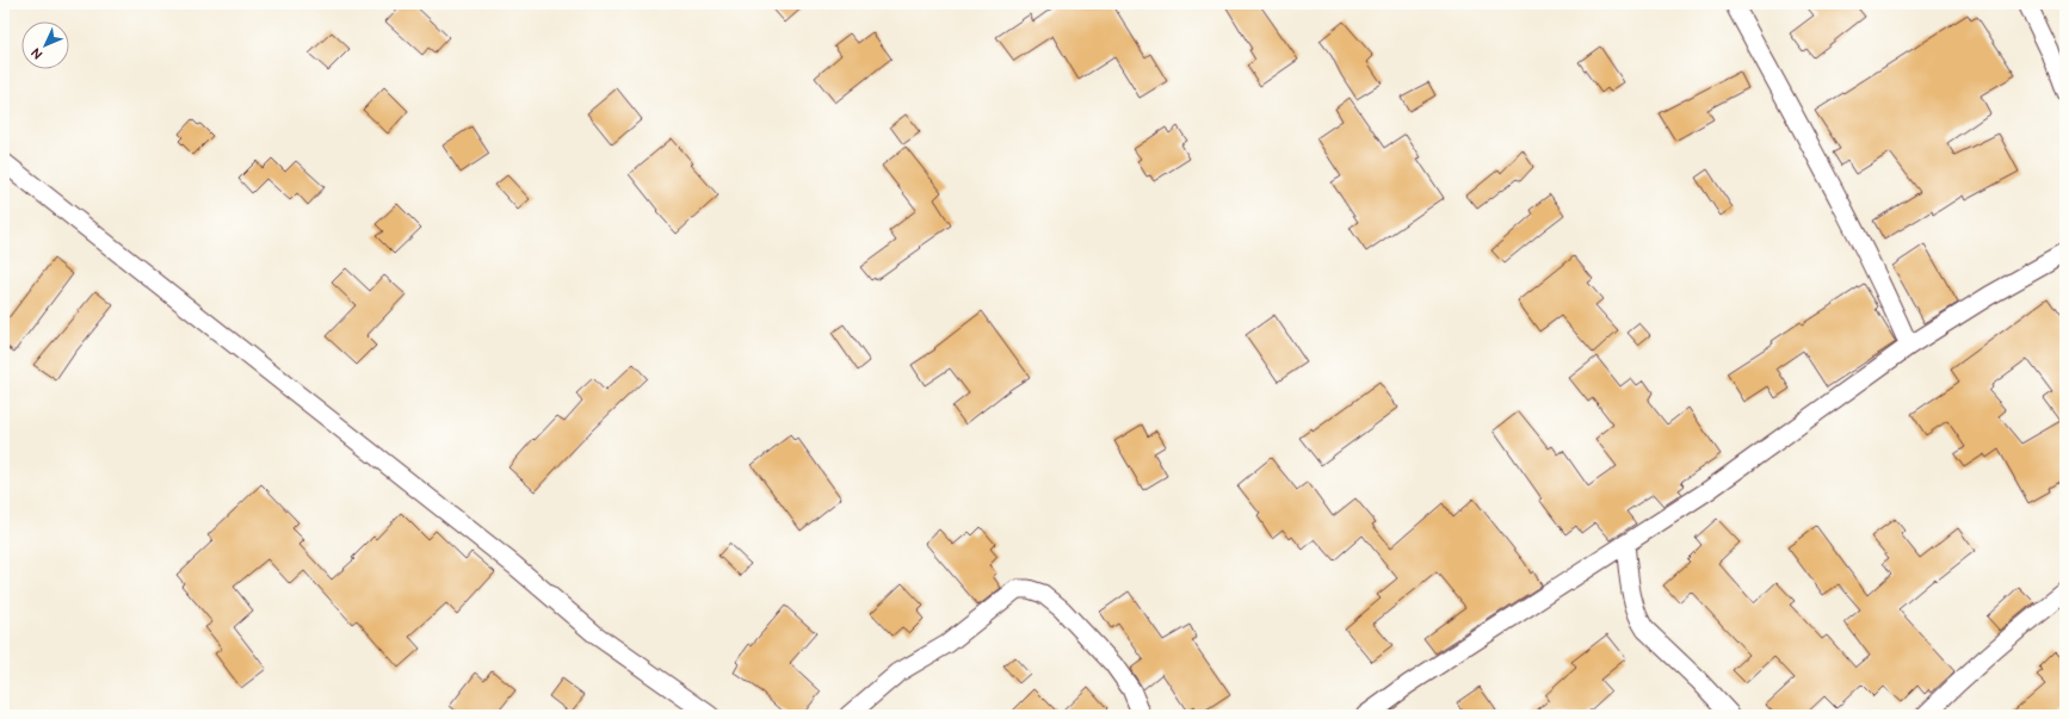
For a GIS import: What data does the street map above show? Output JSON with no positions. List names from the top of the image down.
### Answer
{
  "north": "bottom left"
}
